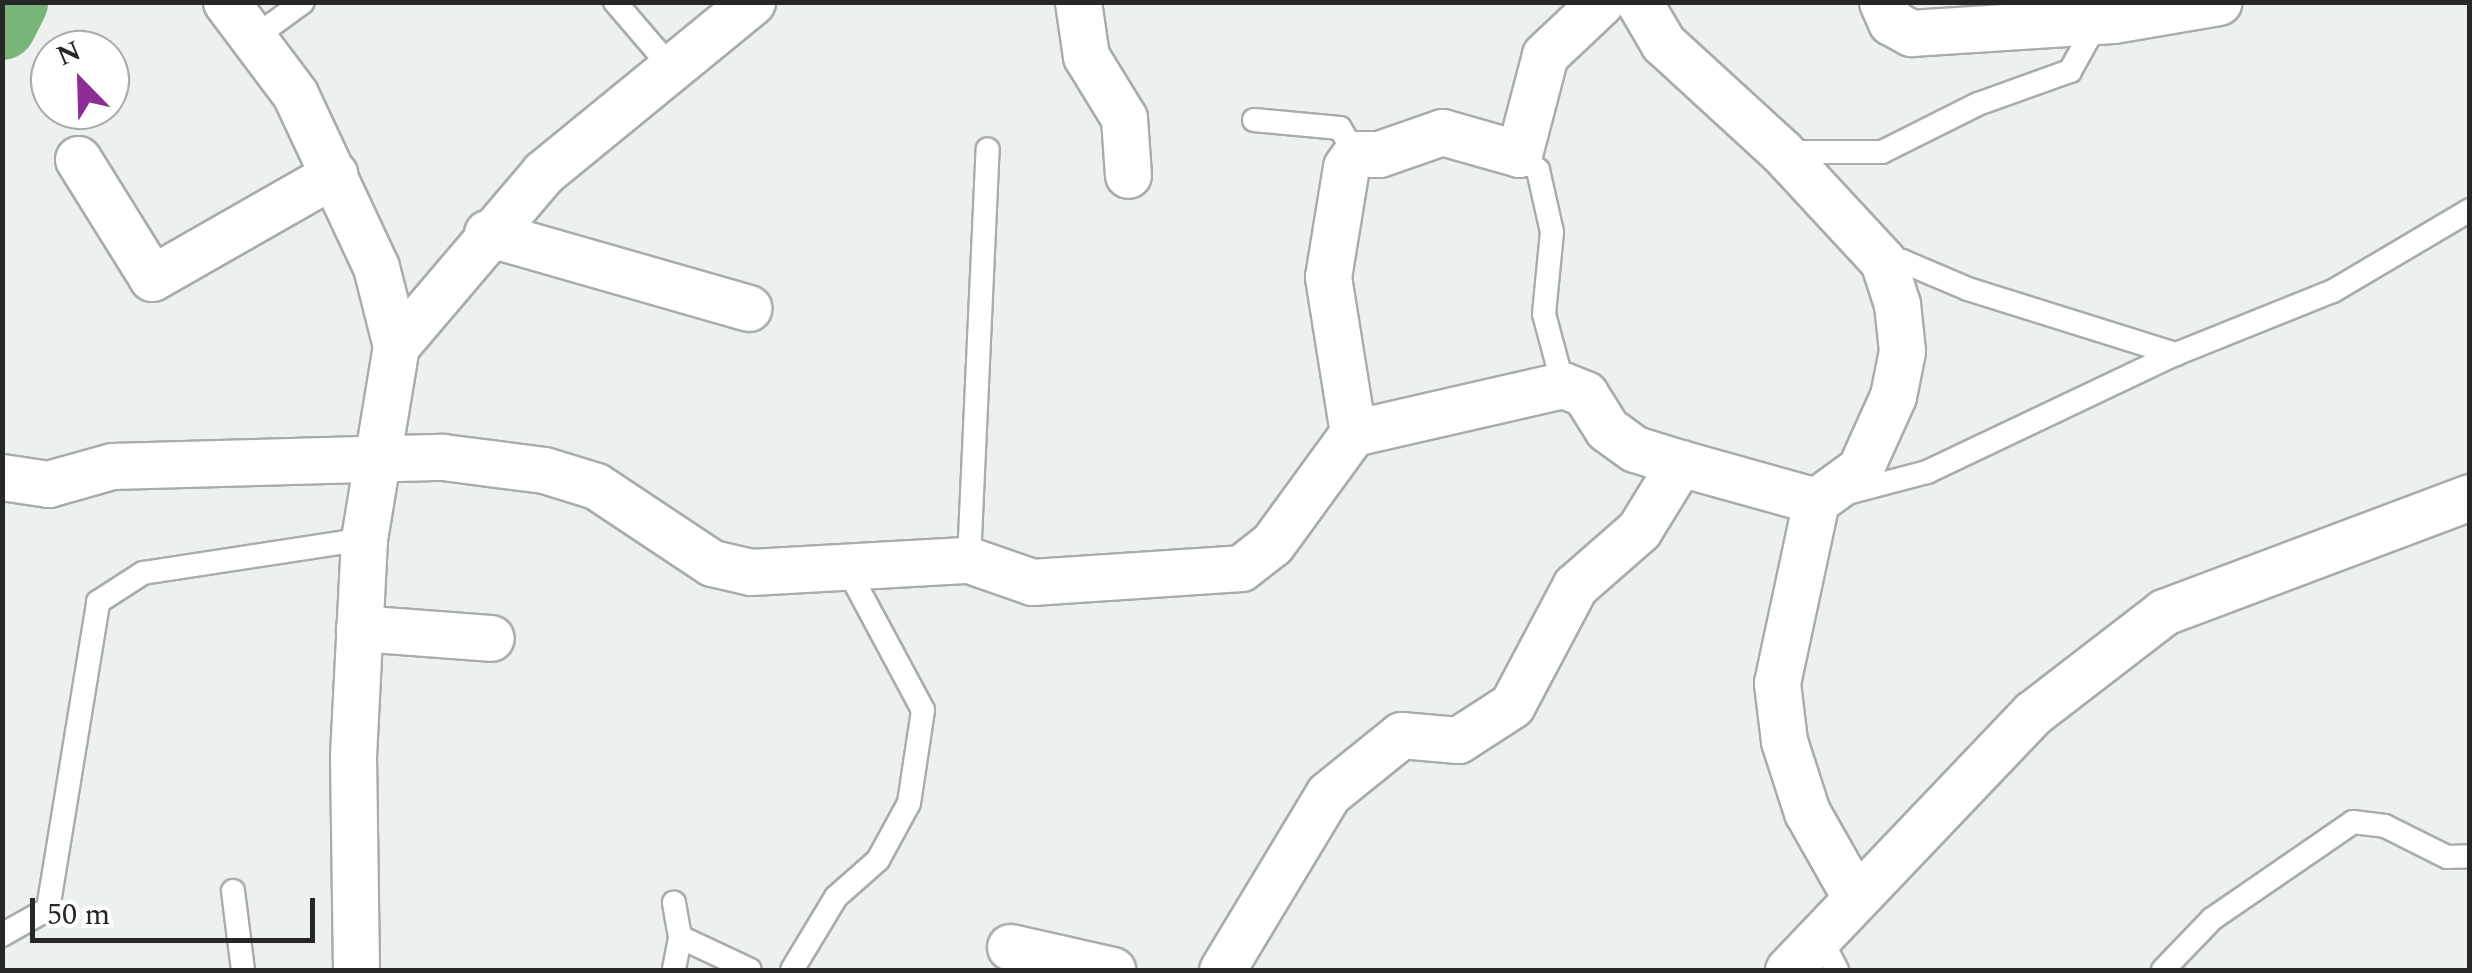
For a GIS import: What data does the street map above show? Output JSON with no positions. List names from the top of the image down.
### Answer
{
  "scale_bar": "50 m",
  "north": "top left"
}
